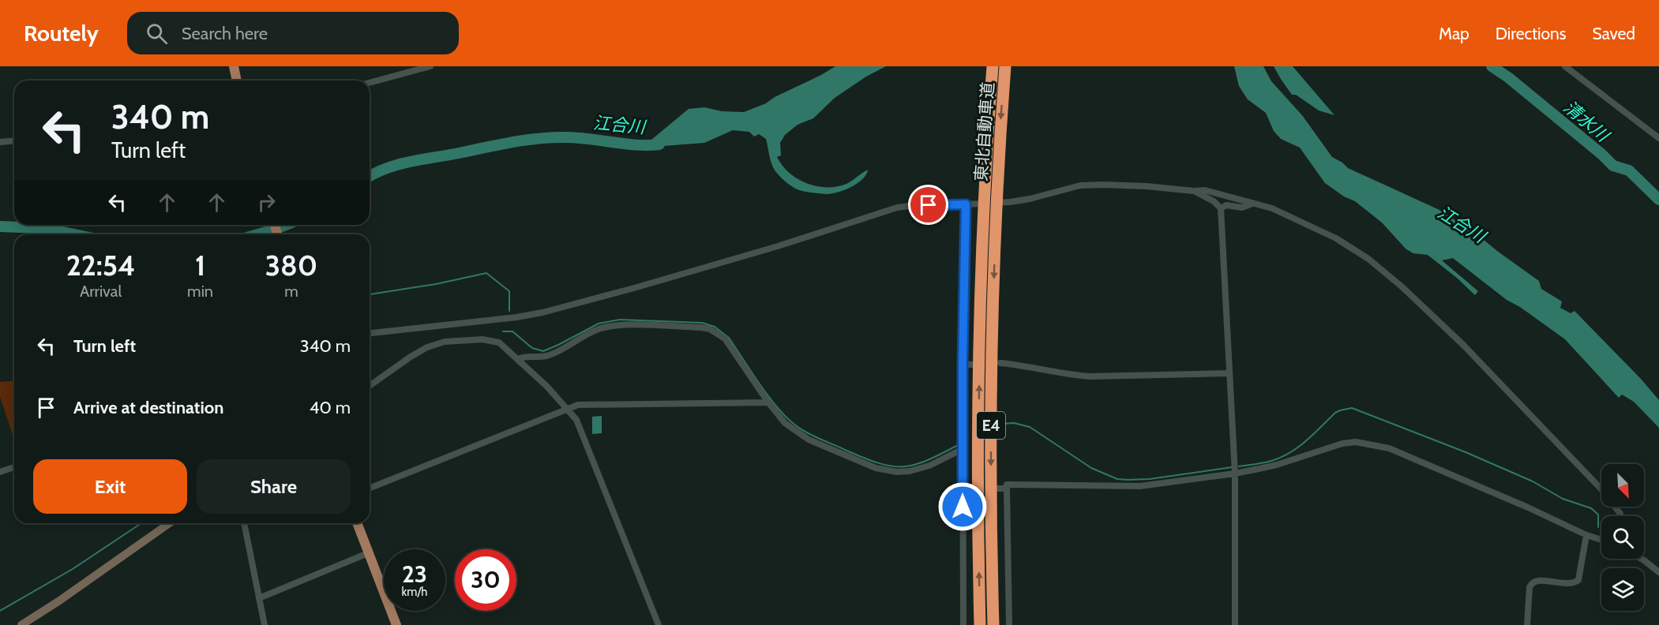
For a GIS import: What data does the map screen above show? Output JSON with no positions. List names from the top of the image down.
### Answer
{
  "streets": {
    "highway": ["東北自動車道", "E4"]
  },
  "water": ["清水川", "江合川"],
  "north": "bottom right",
  "page": {
    "header": "Routely",
    "search": "Search here",
    "nav": ["Map", "Directions", "Saved"],
    "turn": ["340 m", "Turn left"],
    "eta": [
      "22:54",
      "Arrival",
      "1",
      "min",
      "380",
      "m"
    ],
    "list": [
      {
        "name": "Turn left",
        "value": "340 m"
      },
      {
        "name": "Arrive at destination",
        "value": "40 m"
      }
    ],
    "buttons": ["Exit", "Share"],
    "speed": "23 km/h",
    "limit": "30"
  }
}
